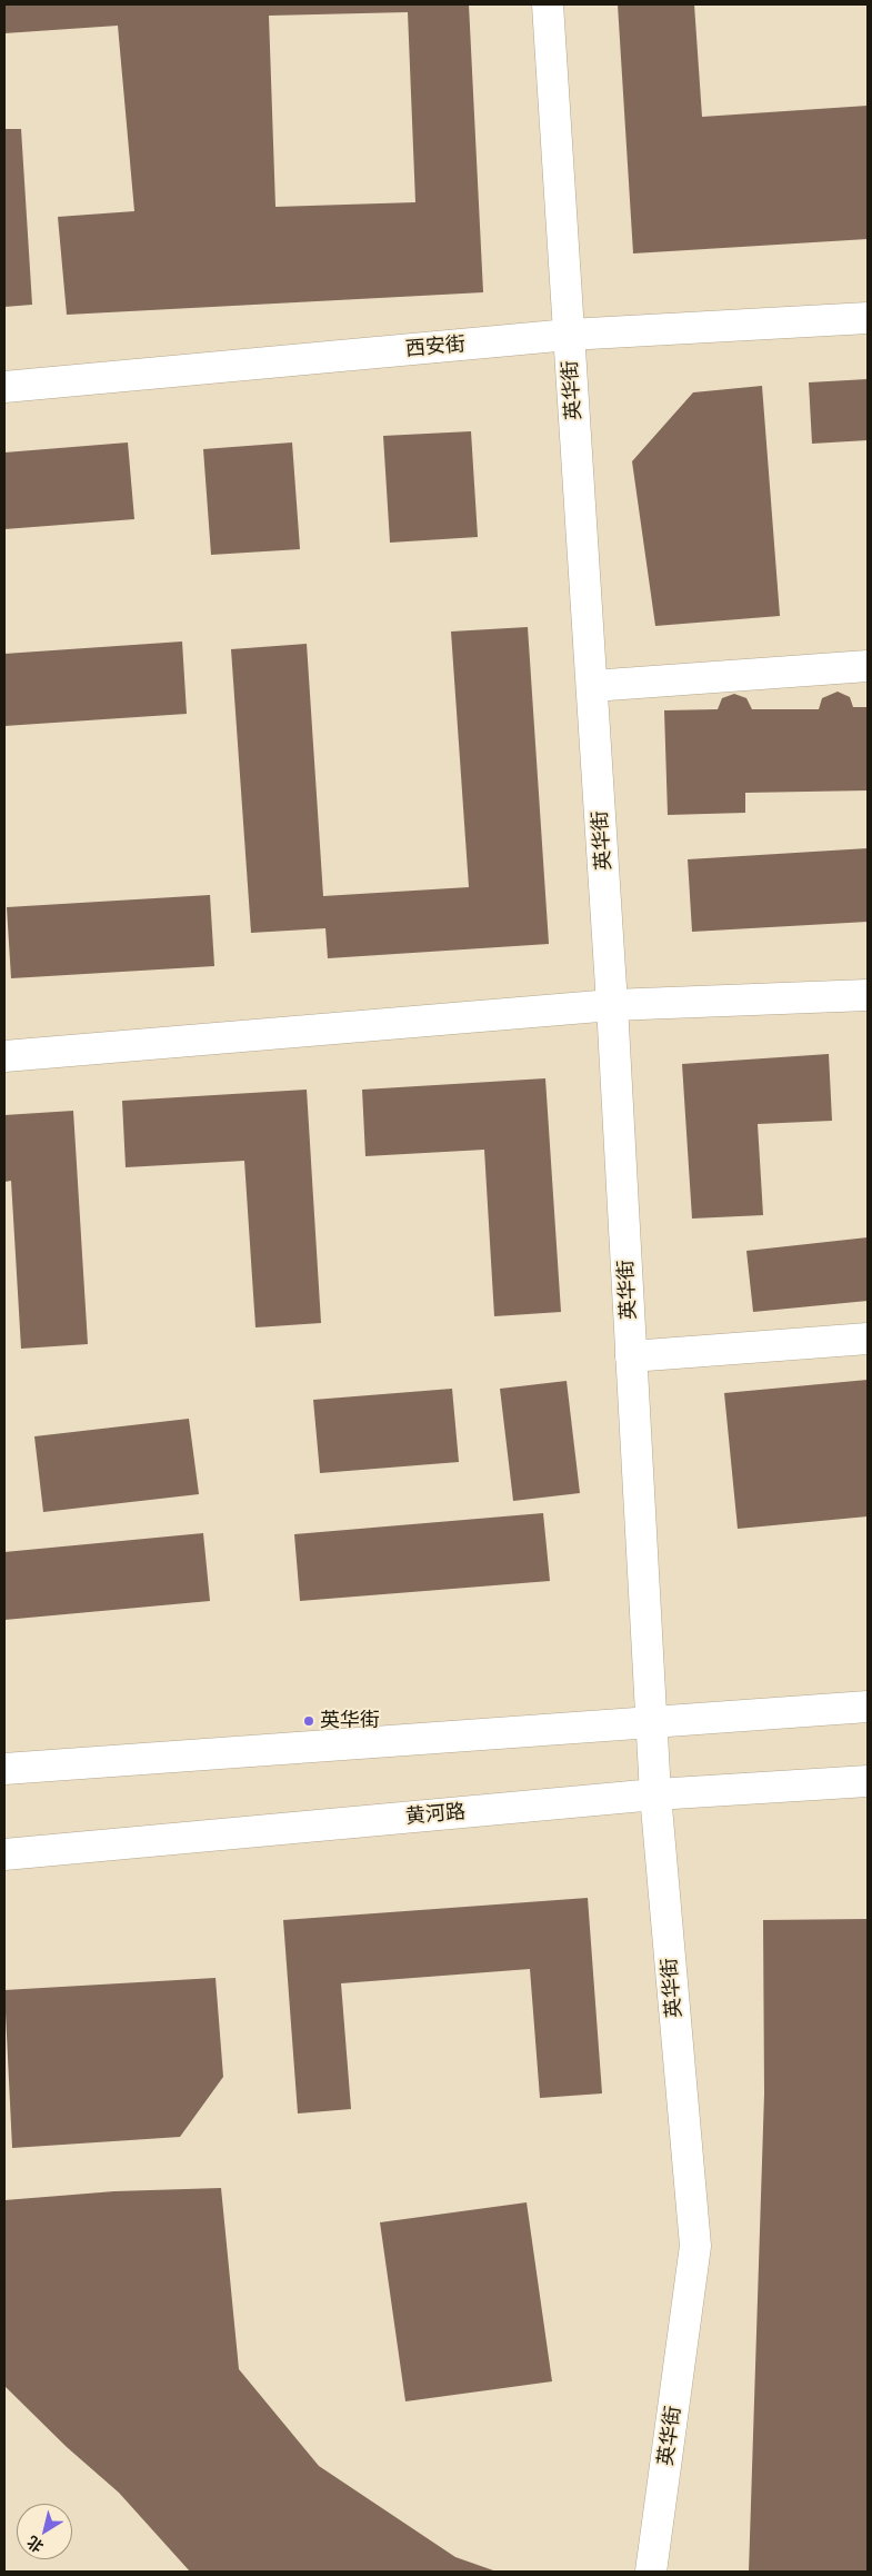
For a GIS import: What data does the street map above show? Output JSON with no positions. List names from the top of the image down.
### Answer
{
  "streets": {
    "street": ["西安街", "英华街", "黄河路"]
  },
  "crossings": [
    ["西安街", "英华街"],
    ["英华街", "黄河路"]
  ],
  "places": ["英华街"],
  "north": "bottom left"
}
